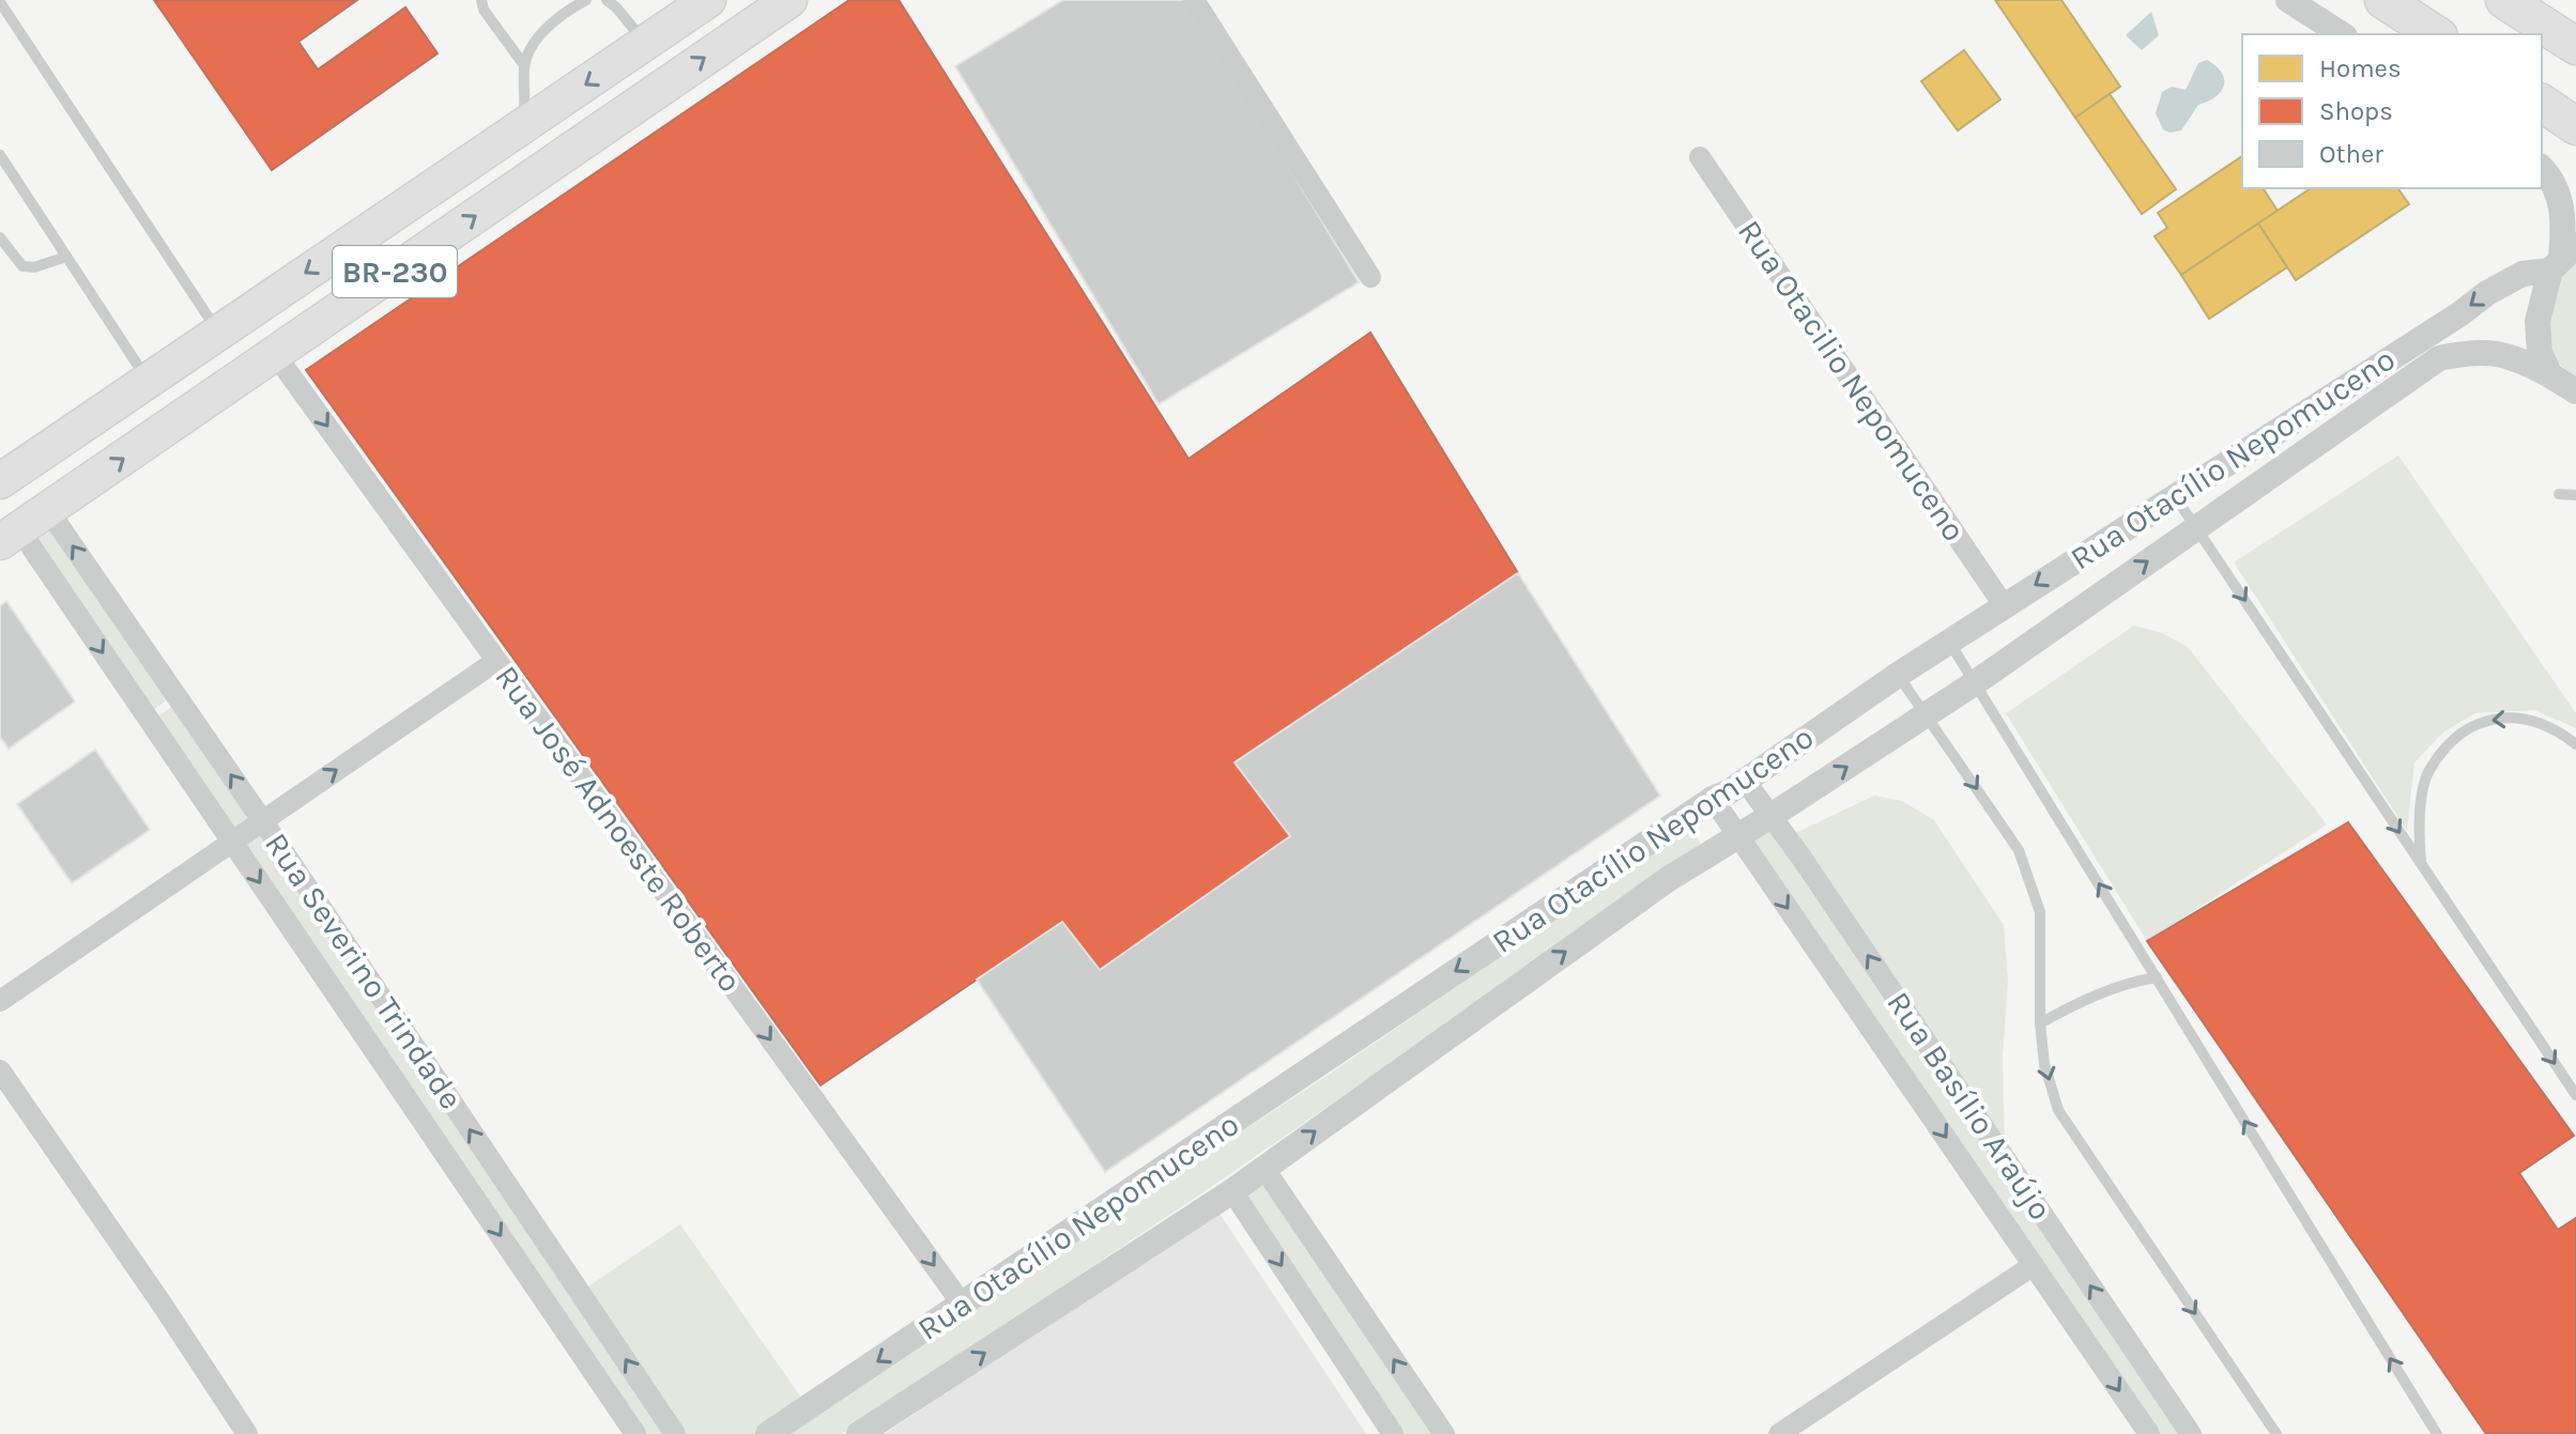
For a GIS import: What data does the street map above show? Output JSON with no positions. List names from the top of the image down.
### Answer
{
  "streets": {
    "main road": ["BR-230"],
    "street": [
      "Rua Otacilio Nepomuceno",
      "Rua Otacílio Nepomuceno",
      "Rua José Adnoeste Roberto",
      "Rua Severino Trindade",
      "Rua Basílio Araújo"
    ]
  },
  "crossings": [
    ["BR-230", "Rua José Adnoeste Roberto"],
    ["BR-230", "Rua Severino Trindade"],
    ["Rua Otacilio Nepomuceno", "Rua Otacílio Nepomuceno"],
    ["Rua Otacílio Nepomuceno", "Rua José Adnoeste Roberto"],
    ["Rua Otacílio Nepomuceno", "Rua Basílio Araújo"]
  ],
  "one_way": ["Rua José Adnoeste Roberto"],
  "legend": ["Homes", "Shops", "Other"]
}
